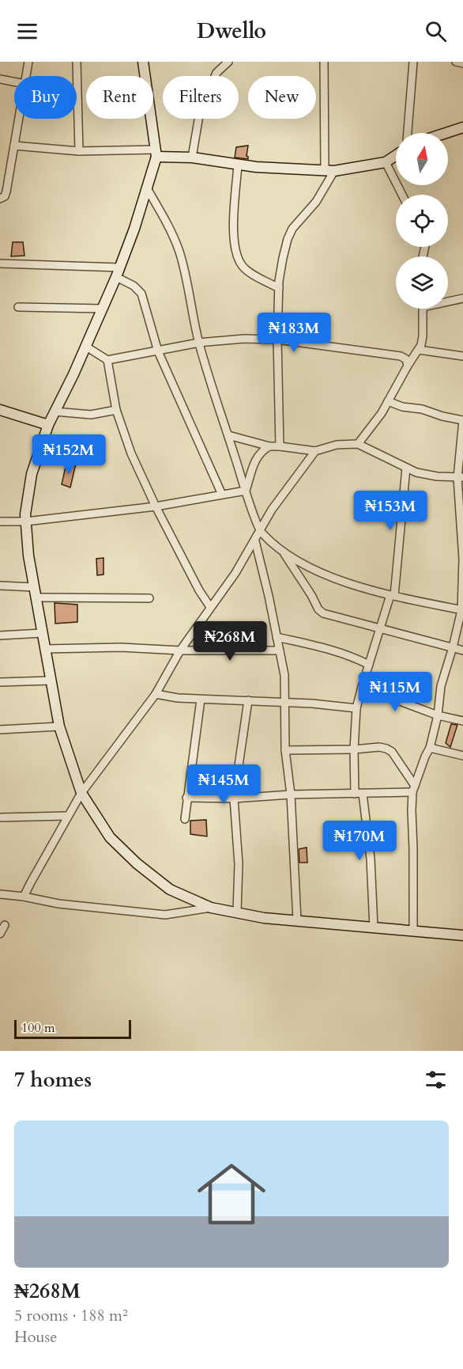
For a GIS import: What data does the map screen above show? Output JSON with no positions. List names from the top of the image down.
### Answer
{
  "scale_bar": "100 m",
  "north": "top",
  "page": {
    "header": "Dwello",
    "chip": [
      "Buy",
      "Rent",
      "Filters",
      "New"
    ],
    "price": [
      "₦183M",
      "₦152M",
      "₦153M",
      "₦268M",
      "₦115M",
      "₦145M",
      "₦170M"
    ],
    "scale": "100 m",
    "heading": "7 homes",
    "list": [
      {
        "name": "₦268M",
        "note": "5 rooms · 188 m² · House"
      }
    ]
  }
}
